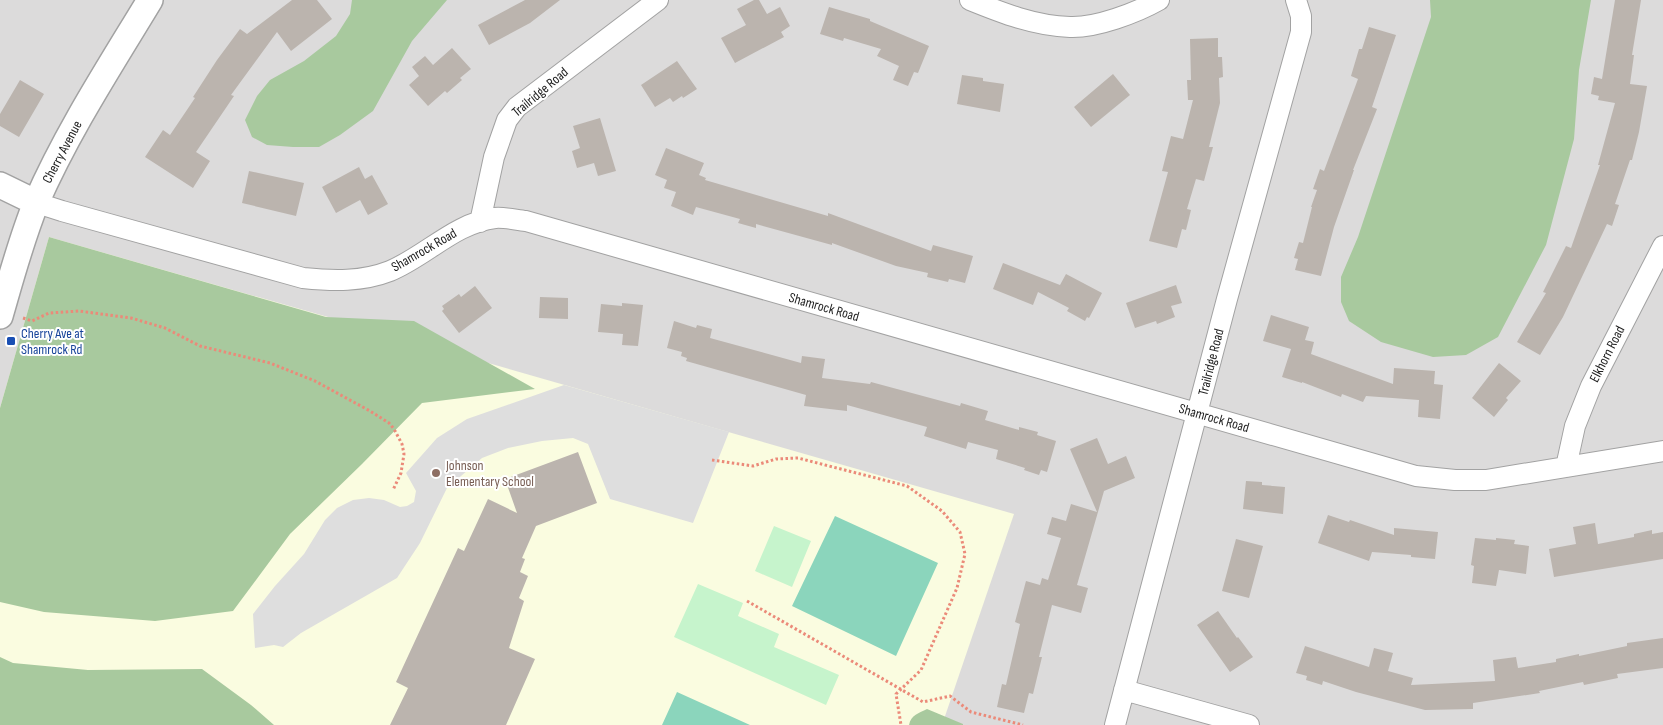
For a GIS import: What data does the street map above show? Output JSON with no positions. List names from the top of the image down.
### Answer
{
  "streets": {
    "street": [
      "Trailridge Road",
      "Cherry Avenue",
      "Shamrock Road",
      "Elkhorn Road"
    ]
  },
  "crossings": [
    ["Trailridge Road", "Shamrock Road"],
    ["Cherry Avenue", "Shamrock Road"],
    ["Shamrock Road", "Elkhorn Road"]
  ],
  "places": {
    "transit": ["Cherry Ave at Shamrock Rd"],
    "other": ["Johnson Elementary School"]
  }
}
